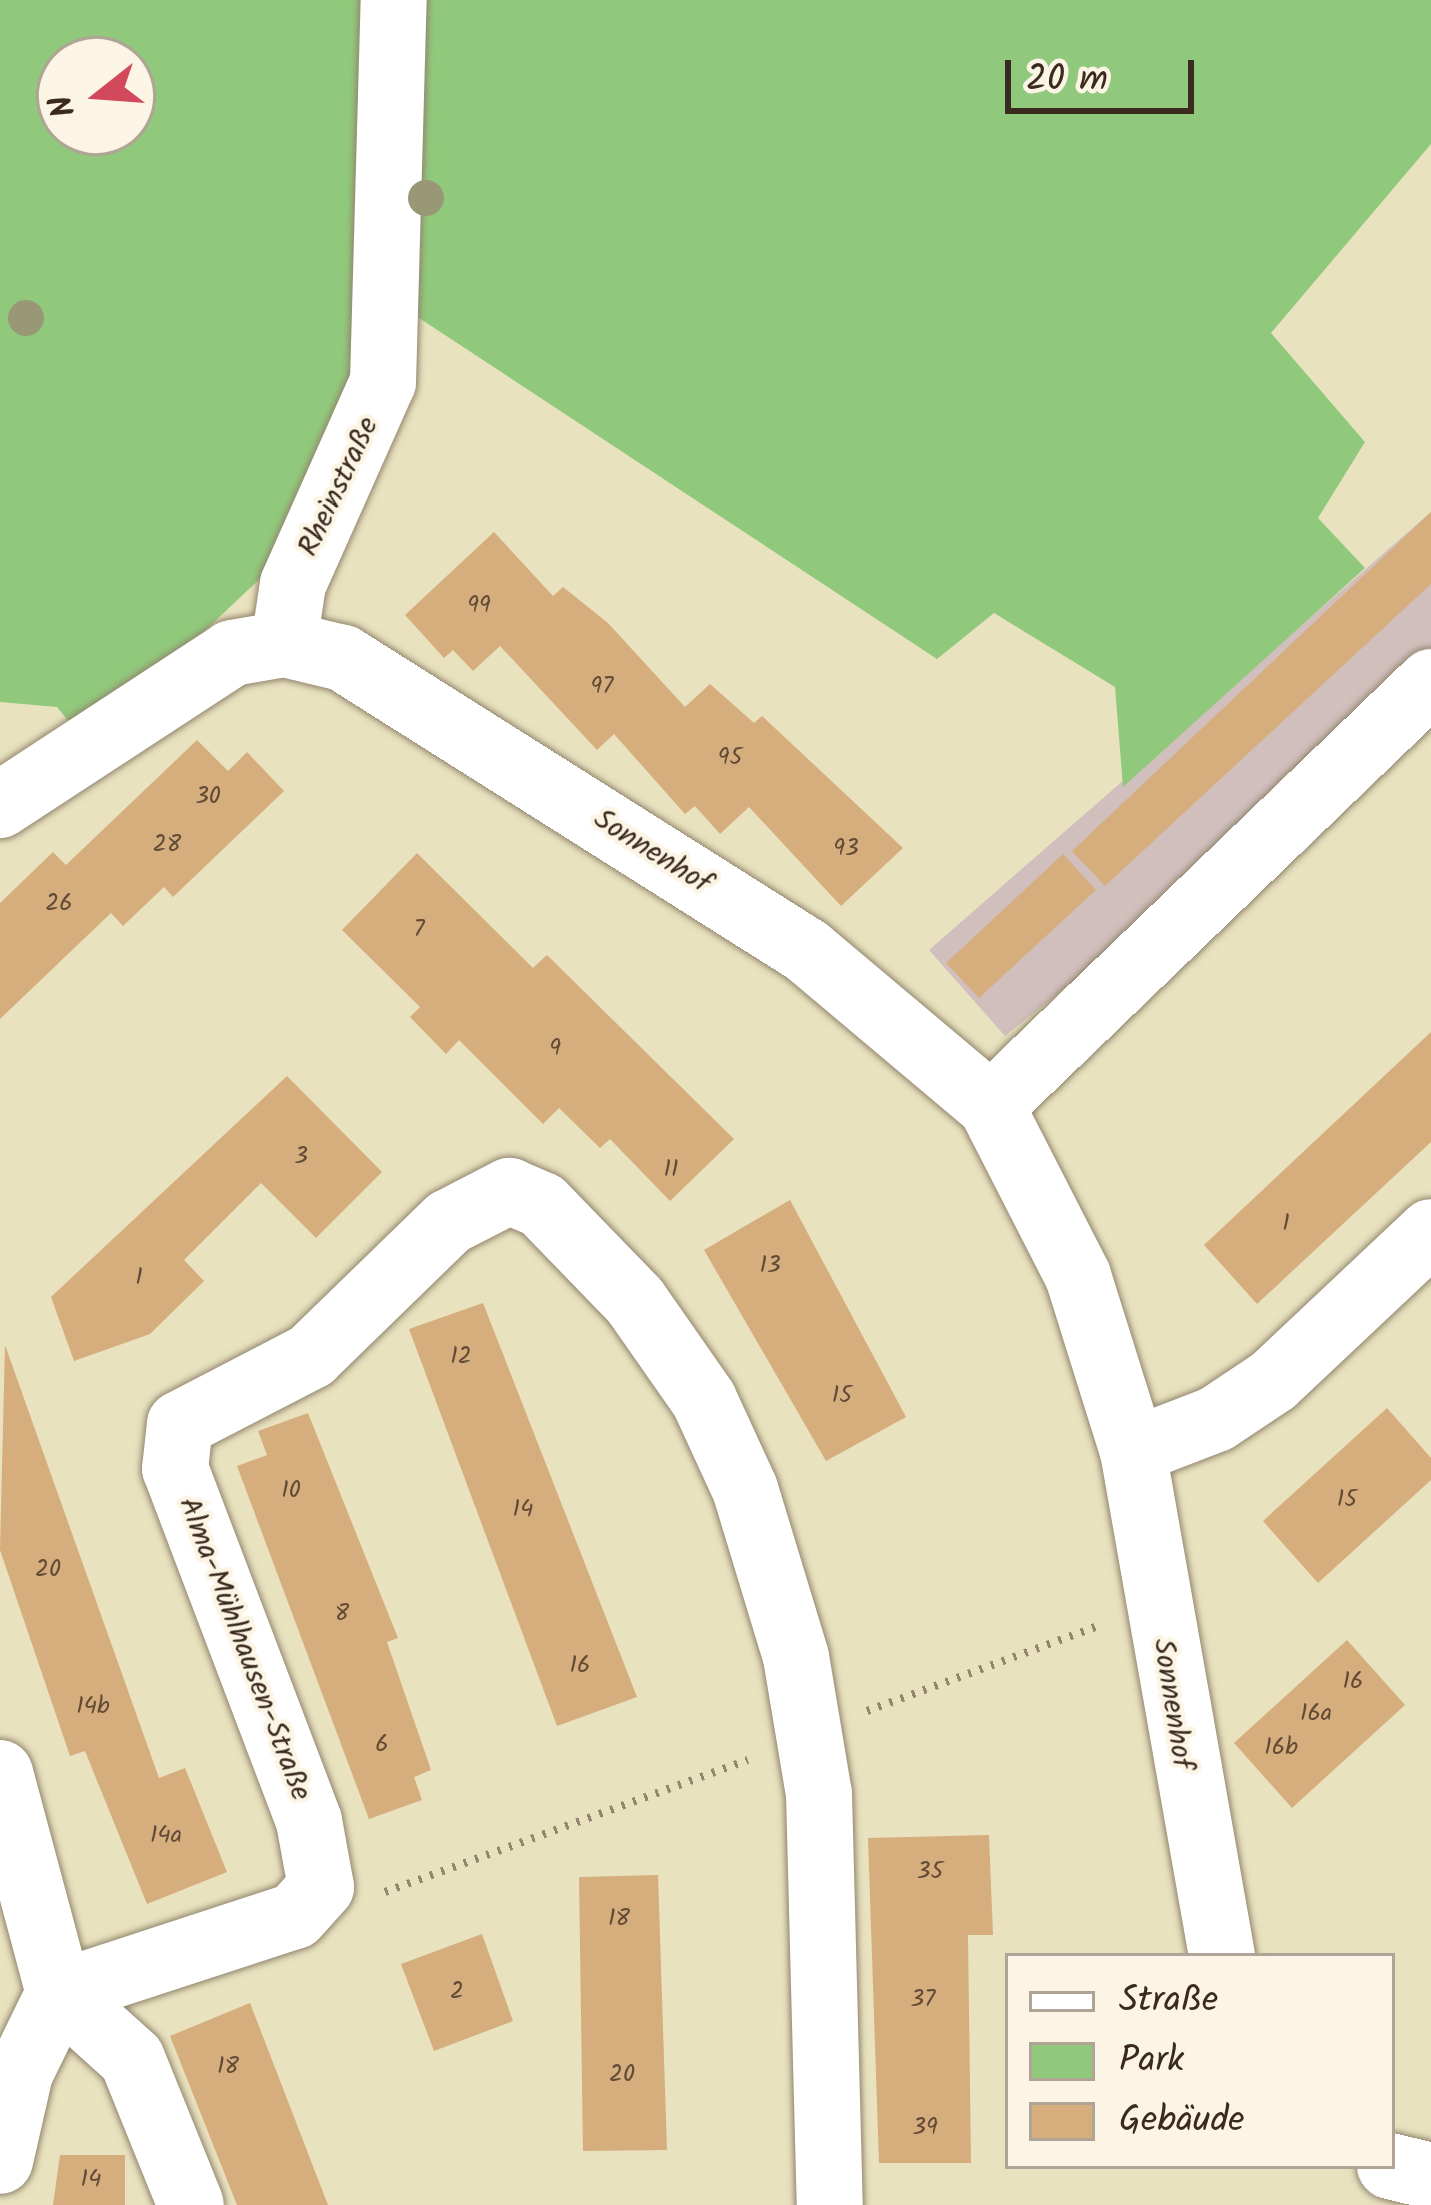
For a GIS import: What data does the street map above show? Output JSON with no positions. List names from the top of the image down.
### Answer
{
  "streets": {
    "street": ["Rheinstraße", "Sonnenhof", "Alma-Mühlhausen-Straße"]
  },
  "crossings": [
    ["Rheinstraße", "Sonnenhof"]
  ],
  "house_numbers": [
    "99",
    "97",
    "95",
    "30",
    "28",
    "93",
    "26",
    "7",
    "9",
    "3",
    "11",
    "1",
    "13",
    "1",
    "12",
    "15",
    "10",
    "15",
    "14",
    "20",
    "8",
    "16",
    "16",
    "14b",
    "16a",
    "6",
    "16b",
    "14a",
    "35",
    "18",
    "2",
    "37",
    "18",
    "20",
    "39",
    "14"
  ],
  "legend": ["Straße", "Park", "Gebäude"],
  "scale_bar": "20 m",
  "north": "left"
}
